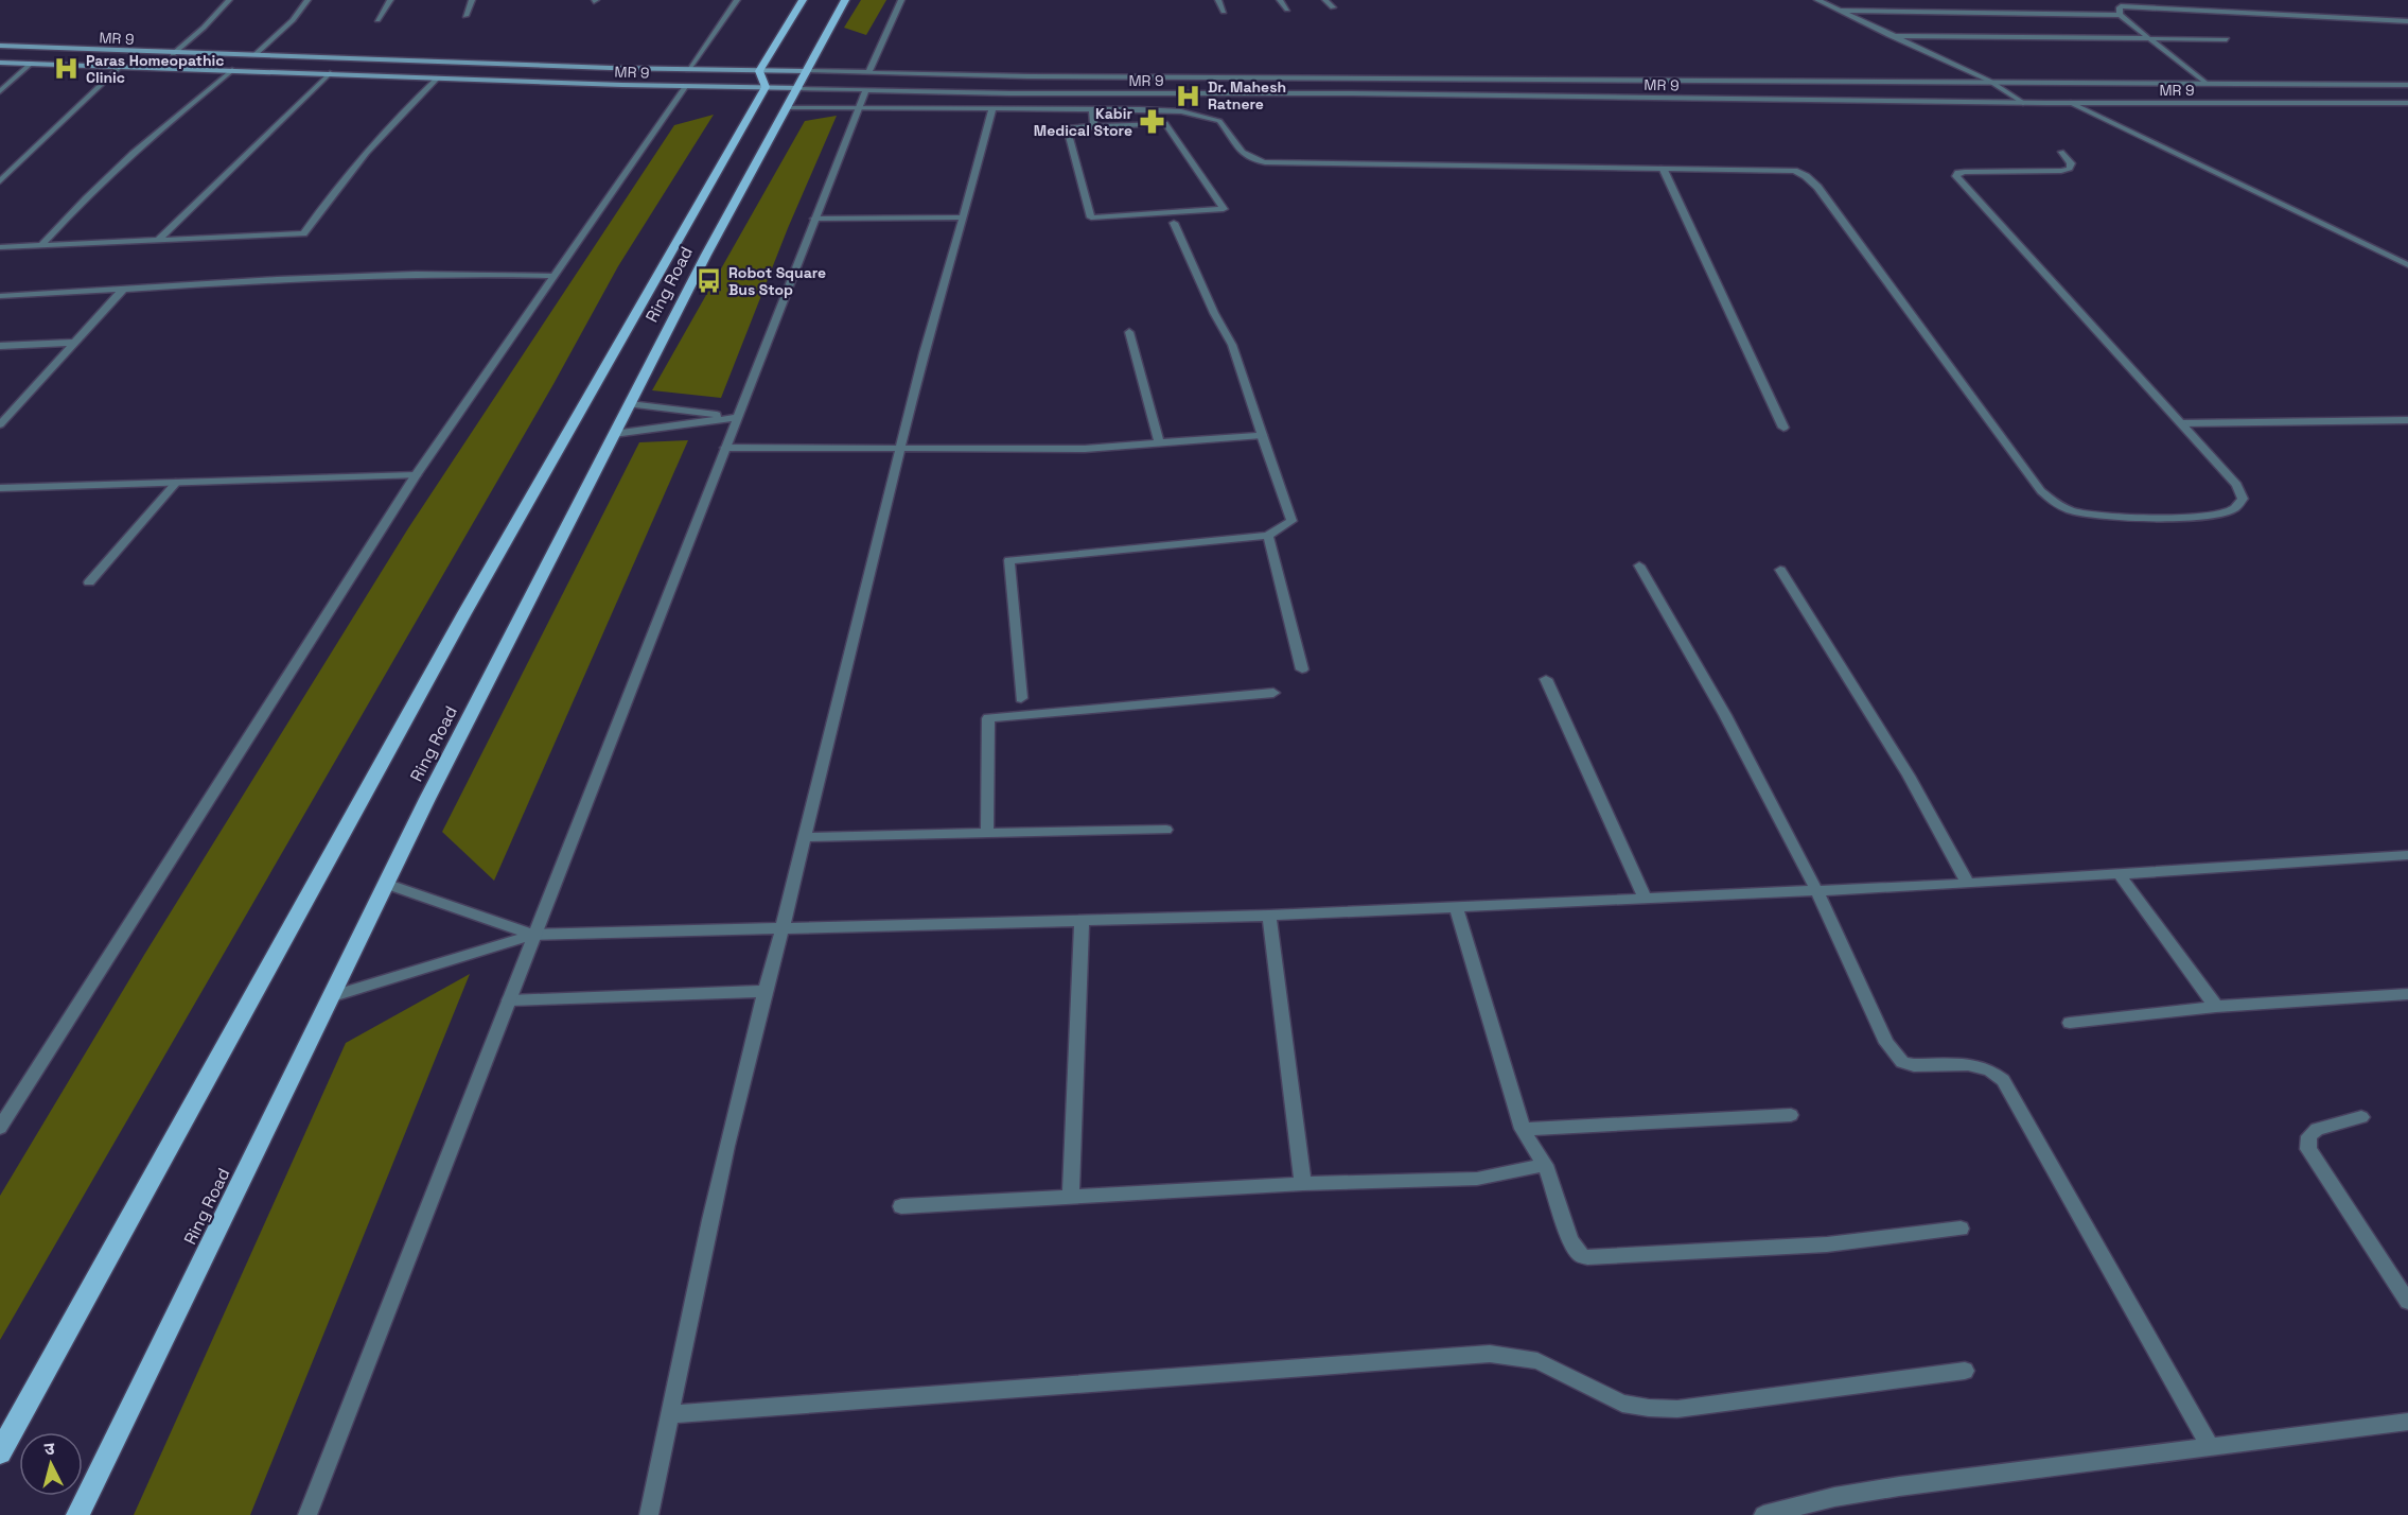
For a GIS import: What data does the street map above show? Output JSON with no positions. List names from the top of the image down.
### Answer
{
  "streets": {
    "main road": ["MR 9", "Ring Road"]
  },
  "crossings": [
    ["MR 9", "Ring Road"]
  ],
  "places": {
    "hospital": ["Paras Homeopathic Clinic", "Dr. Mahesh Ratnere"],
    "pharmacy": ["Kabir Medical Store"],
    "bus stop": ["Robot Square Bus Stop"]
  },
  "north": "top"
}
